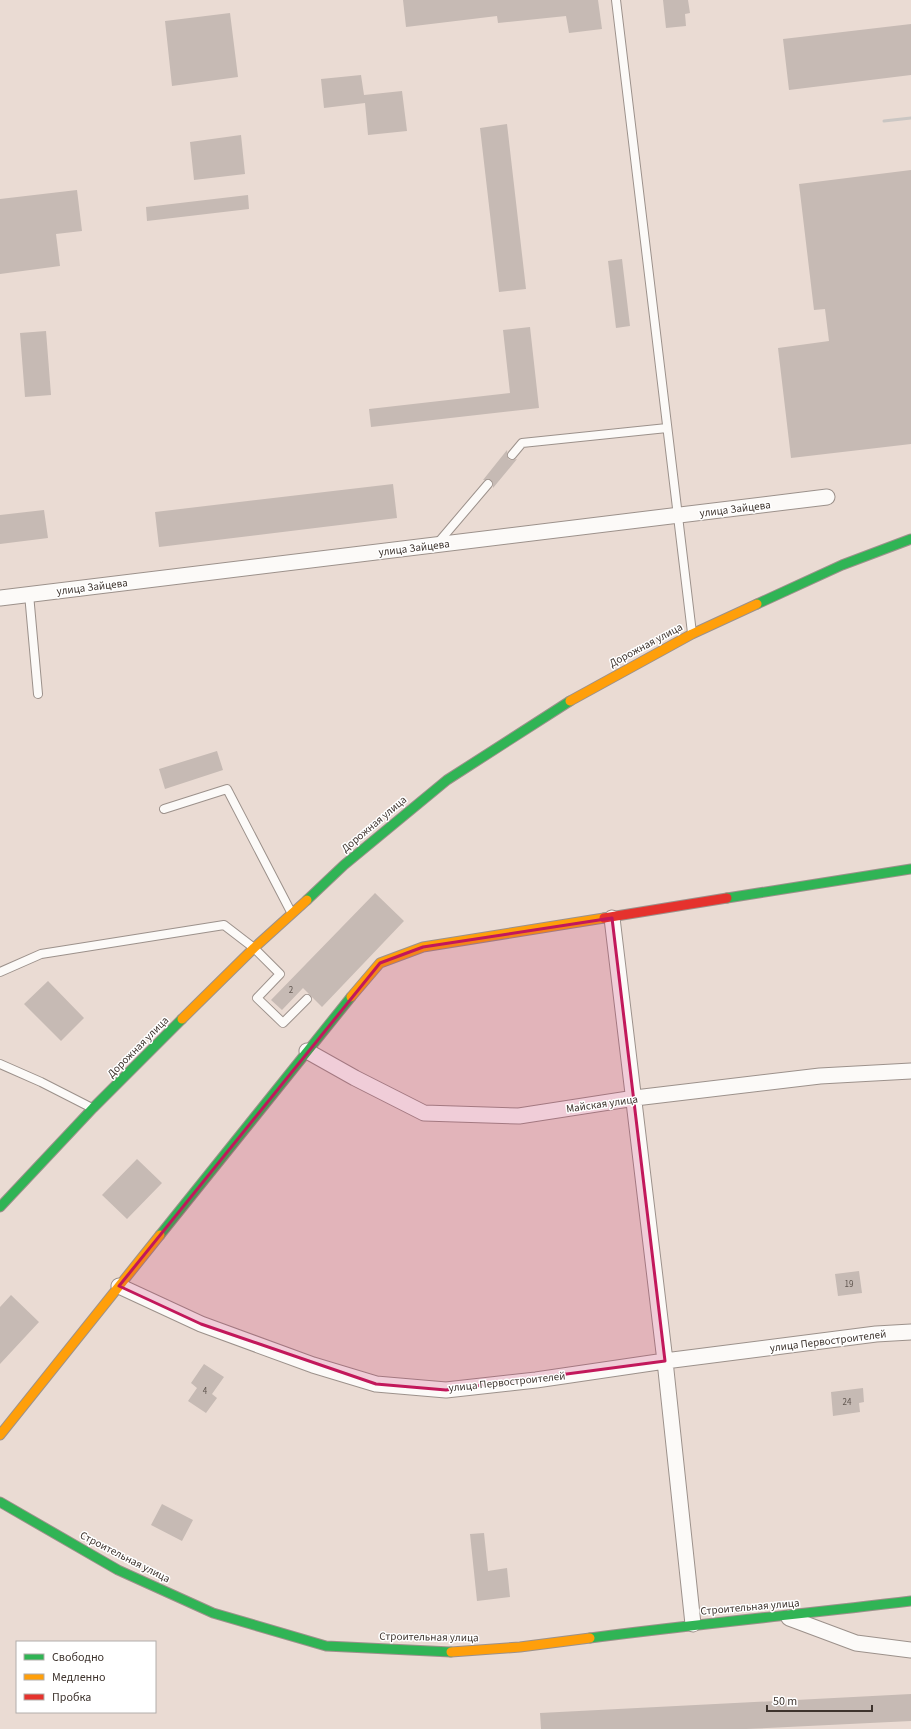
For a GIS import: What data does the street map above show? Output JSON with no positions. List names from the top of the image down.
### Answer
{
  "streets": {
    "street": [
      "улица Зайцева",
      "Дорожная улица",
      "Майская улица",
      "улица Первостроителей",
      "Строительная улица"
    ]
  },
  "house_numbers": [
    "2",
    "19",
    "4",
    "24"
  ],
  "legend": ["Свободно", "Медленно", "Пробка"],
  "scale_bar": "50 m"
}
